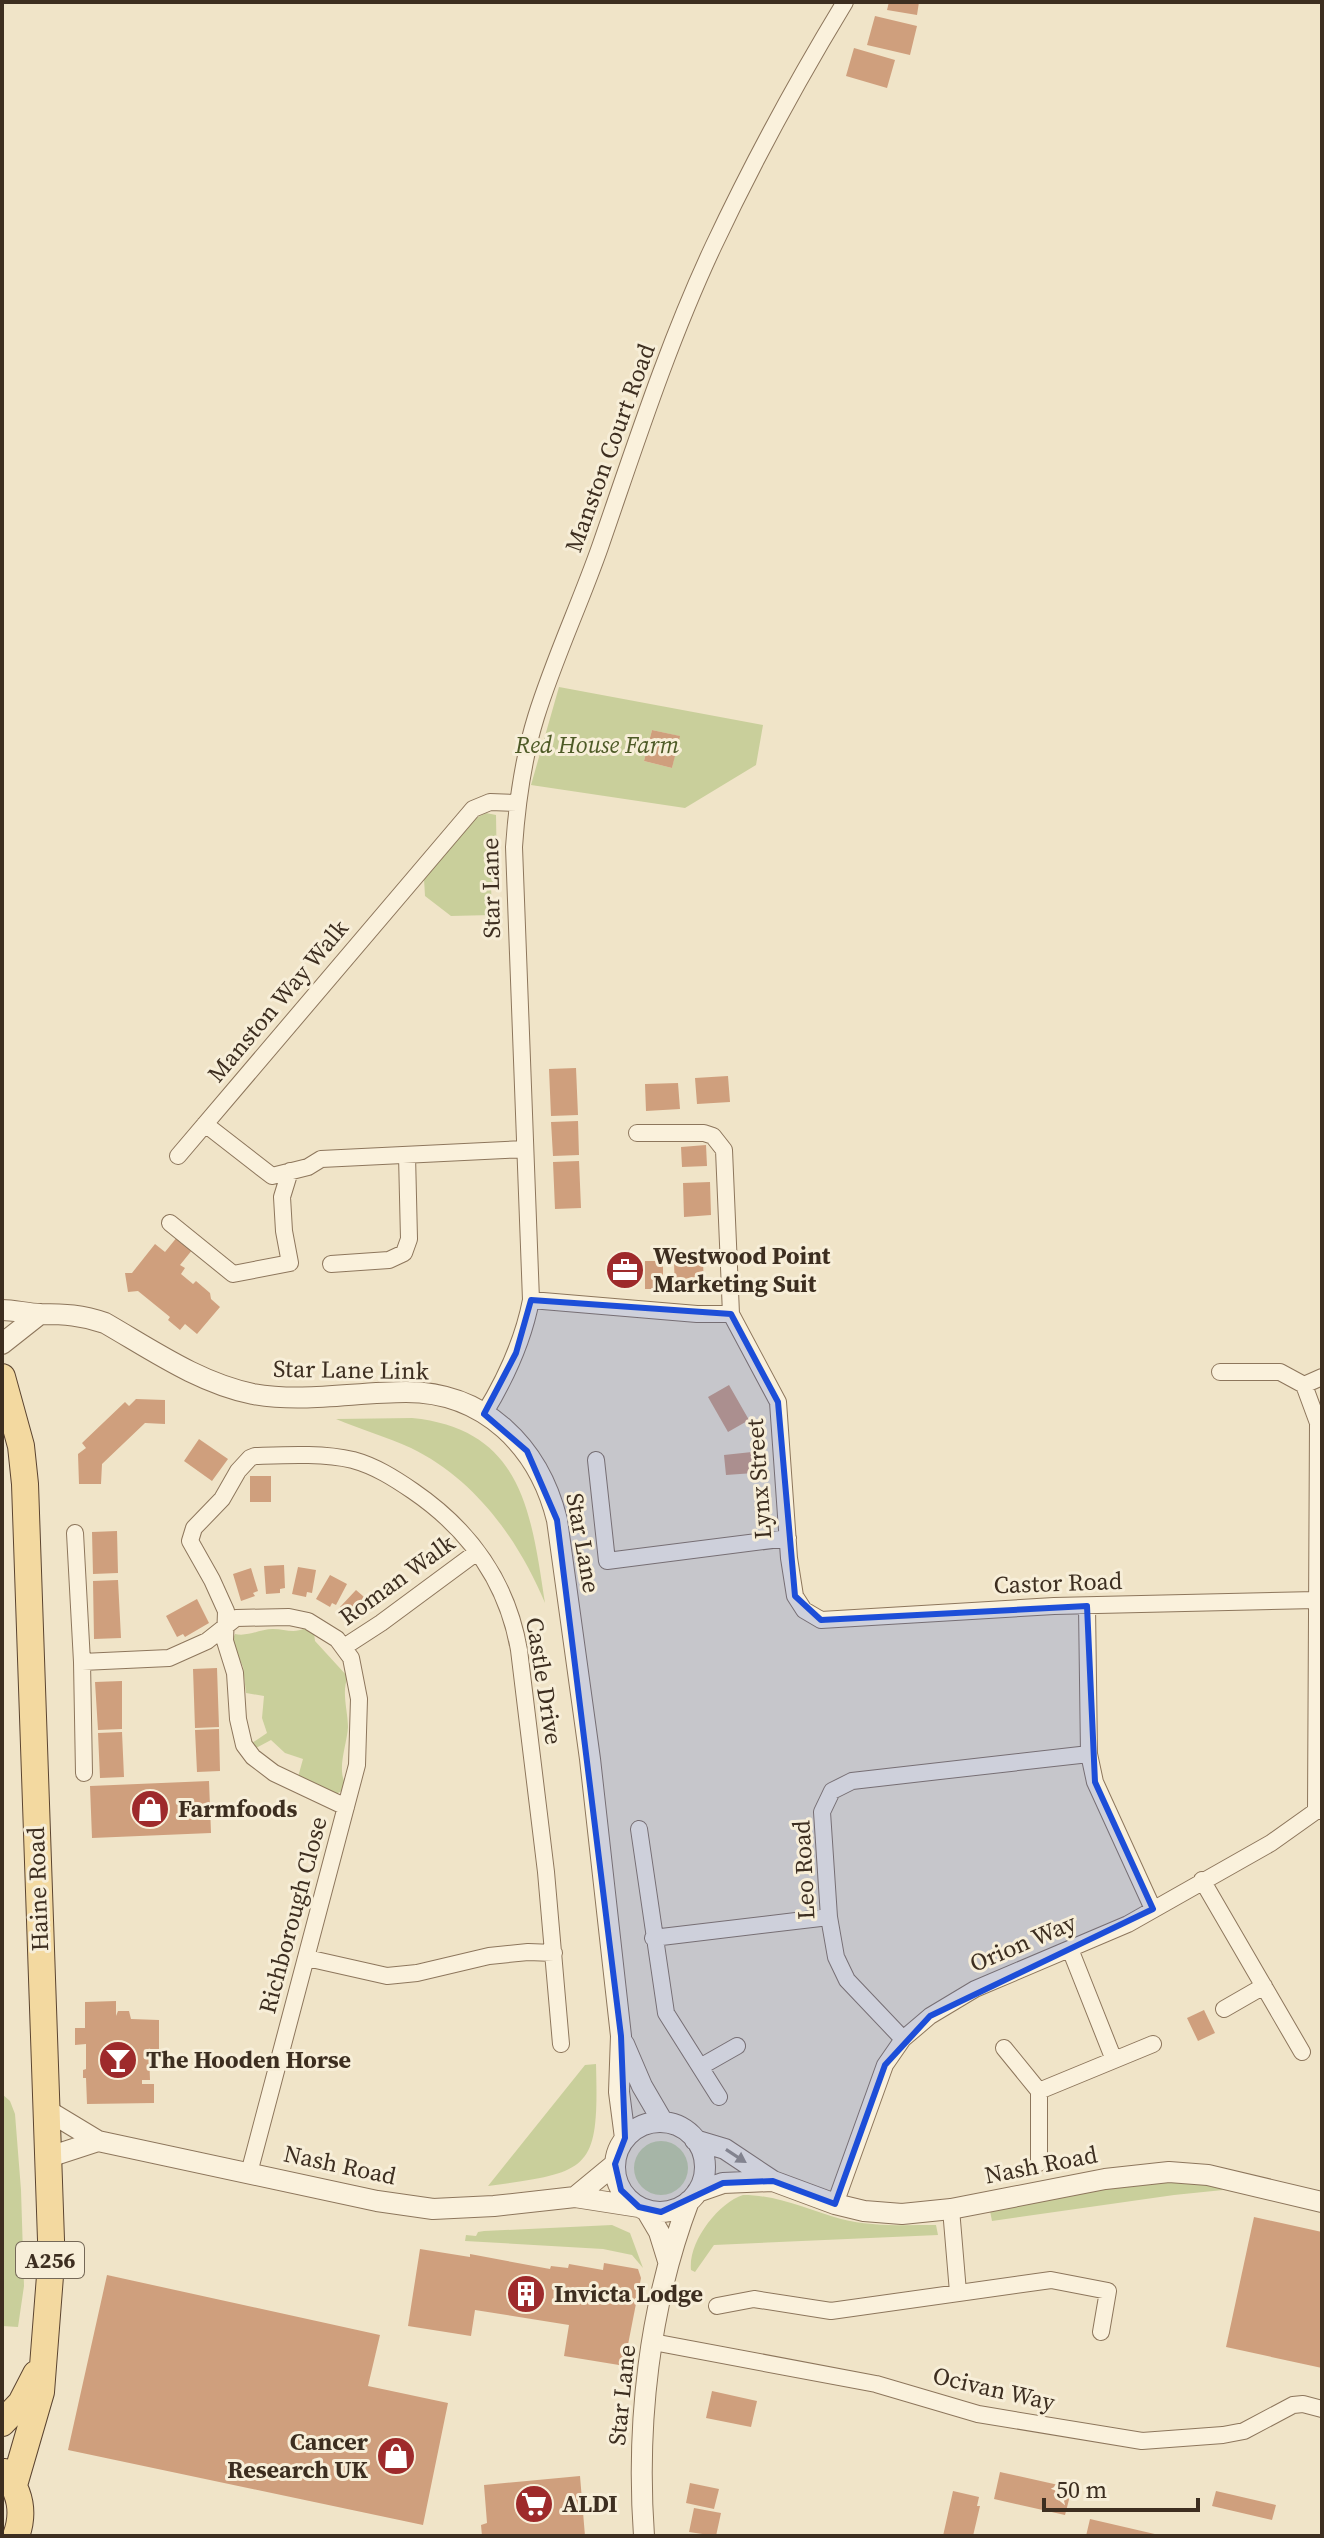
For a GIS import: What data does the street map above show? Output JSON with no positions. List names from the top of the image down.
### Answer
{
  "streets": {
    "main road": ["Haine Road", "A256"],
    "street": [
      "Manston Court Road",
      "Star Lane",
      "Manston Way Walk",
      "Star Lane Link",
      "Lynx Street",
      "Roman Walk",
      "Castor Road",
      "Castle Drive",
      "Leo Road",
      "Richborough Close",
      "Orion Way",
      "Nash Road",
      "Ocivan Way"
    ]
  },
  "crossings": [
    ["Manston Court Road", "Star Lane"],
    ["Manston Court Road", "Manston Way Walk"],
    ["Star Lane", "Manston Way Walk"],
    ["Star Lane", "Star Lane Link"],
    ["Star Lane", "Nash Road"],
    ["Star Lane", "Ocivan Way"],
    ["Lynx Street", "Castor Road"],
    ["Roman Walk", "Castle Drive"],
    ["Roman Walk", "Richborough Close"],
    ["Castle Drive", "Richborough Close"],
    ["Leo Road", "Orion Way"],
    ["Haine Road", "Nash Road"],
    ["Richborough Close", "Nash Road"],
    ["Orion Way", "Nash Road"]
  ],
  "parks": ["Red House Farm"],
  "places": {
    "office": ["Westwood Point Marketing Suit"],
    "shop": ["Farmfoods", "Cancer Research UK"],
    "bar": ["The Hooden Horse"],
    "building": ["Invicta Lodge"],
    "supermarket": ["ALDI"]
  },
  "scale_bar": "50 m"
}
